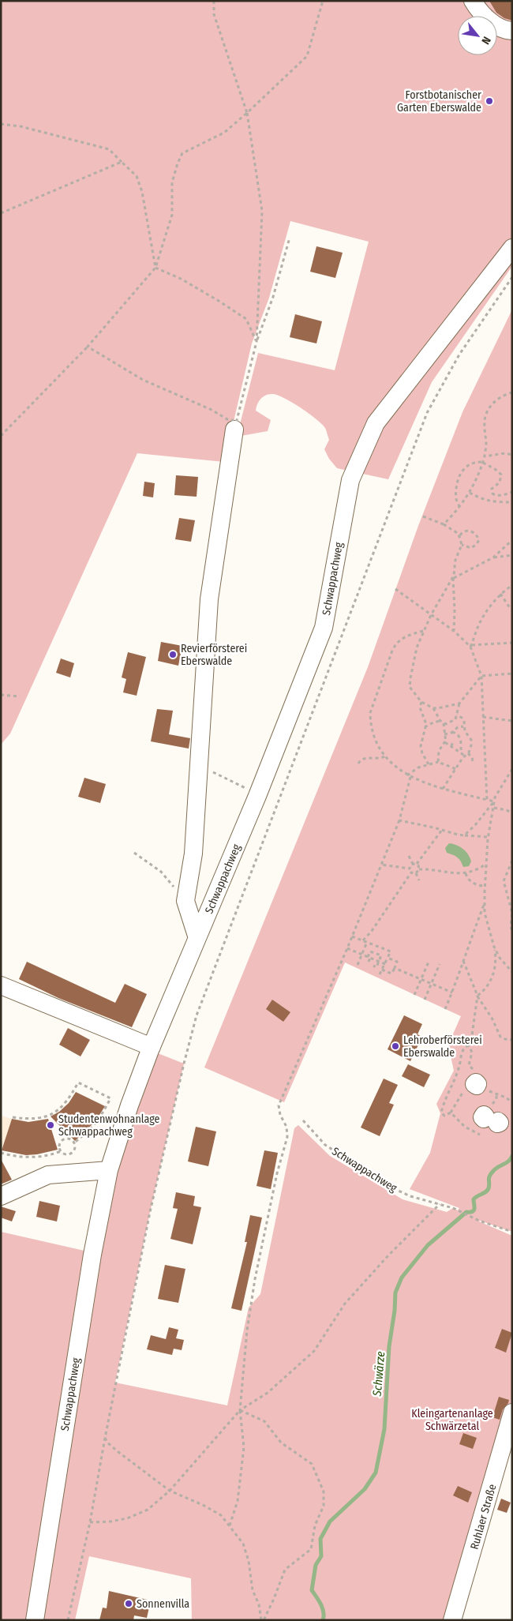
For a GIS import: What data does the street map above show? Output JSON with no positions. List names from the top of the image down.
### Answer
{
  "streets": {
    "street": ["Schwappachweg", "Ruhlaer Straße"]
  },
  "water": ["Schwärze"],
  "parks": ["Kleingartenanlage Schwärzetal"],
  "places": [
    "Forstbotanischer Garten Eberswalde",
    "Revierförsterei Eberswalde",
    "Lehroberförsterei Eberswalde",
    "Studentenwohnanlage Schwappachweg",
    "Sonnenvilla"
  ],
  "north": "bottom right"
}
